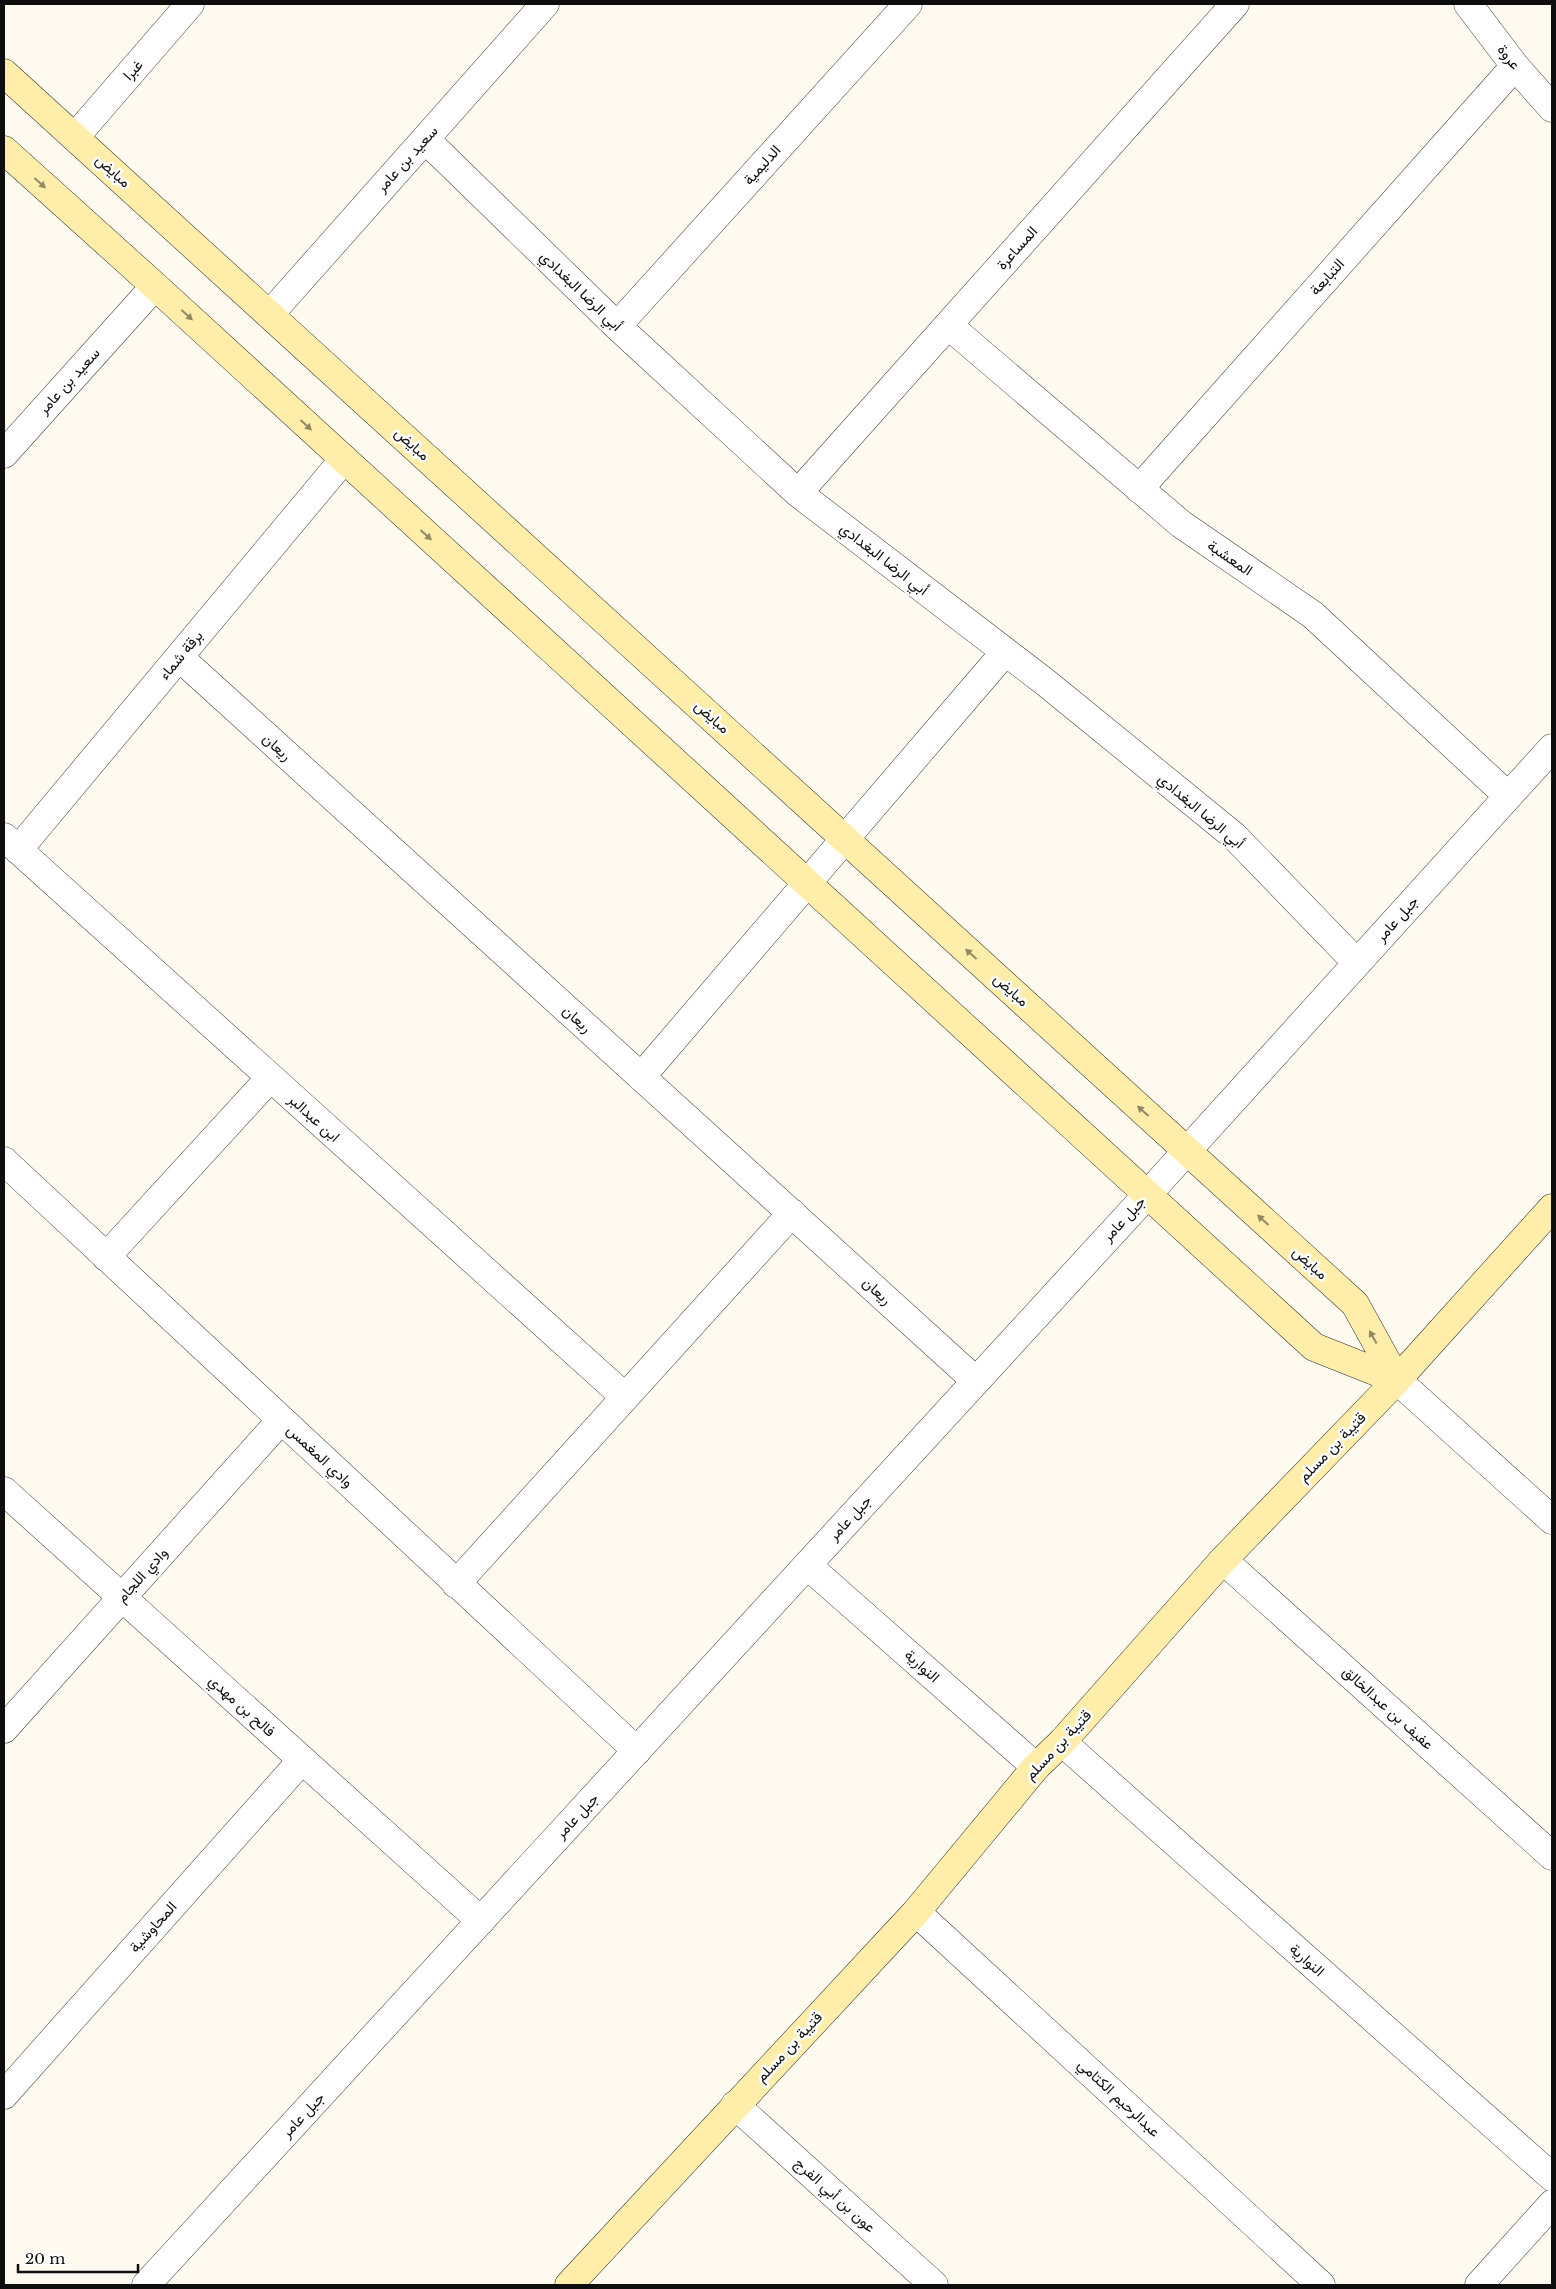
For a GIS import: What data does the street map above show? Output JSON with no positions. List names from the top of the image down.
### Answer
{
  "streets": {
    "street": [
      "عروة",
      "غبرا",
      "سعيد بن عامر",
      "الدليمية",
      "مبايض",
      "المساعرة",
      "التبابعة",
      "أبي الرضا البغدادي",
      "المعشبة",
      "برقة شماء",
      "ريعان",
      "جبل عامر",
      "ابن عبدالبر",
      "قتيبة بن مسلم",
      "وادي المغمس",
      "وادي اللجام",
      "النوارية",
      "فالح بن مهدي",
      "عفيف بن عبدالخالق",
      "المحاوشية",
      "عبدالرحيم الكتامي",
      "عون بن أبي الفرج"
    ]
  },
  "crossings": [
    ["عروة", "التبابعة"],
    ["غبرا", "مبايض"],
    ["سعيد بن عامر", "مبايض"],
    ["سعيد بن عامر", "أبي الرضا البغدادي"],
    ["الدليمية", "أبي الرضا البغدادي"],
    ["مبايض", "برقة شماء"],
    ["مبايض", "جبل عامر"],
    ["مبايض", "قتيبة بن مسلم"],
    ["المساعرة", "أبي الرضا البغدادي"],
    ["المساعرة", "المعشبة"],
    ["التبابعة", "المعشبة"],
    ["أبي الرضا البغدادي", "جبل عامر"],
    ["المعشبة", "جبل عامر"],
    ["برقة شماء", "ريعان"],
    ["برقة شماء", "ابن عبدالبر"],
    ["ريعان", "جبل عامر"],
    ["جبل عامر", "وادي المغمس"],
    ["جبل عامر", "النوارية"],
    ["جبل عامر", "فالح بن مهدي"],
    ["قتيبة بن مسلم", "النوارية"],
    ["قتيبة بن مسلم", "عفيف بن عبدالخالق"],
    ["قتيبة بن مسلم", "عبدالرحيم الكتامي"],
    ["قتيبة بن مسلم", "عون بن أبي الفرج"],
    ["وادي المغمس", "وادي اللجام"],
    ["وادي اللجام", "فالح بن مهدي"],
    ["فالح بن مهدي", "المحاوشية"]
  ],
  "scale_bar": "20 m"
}
